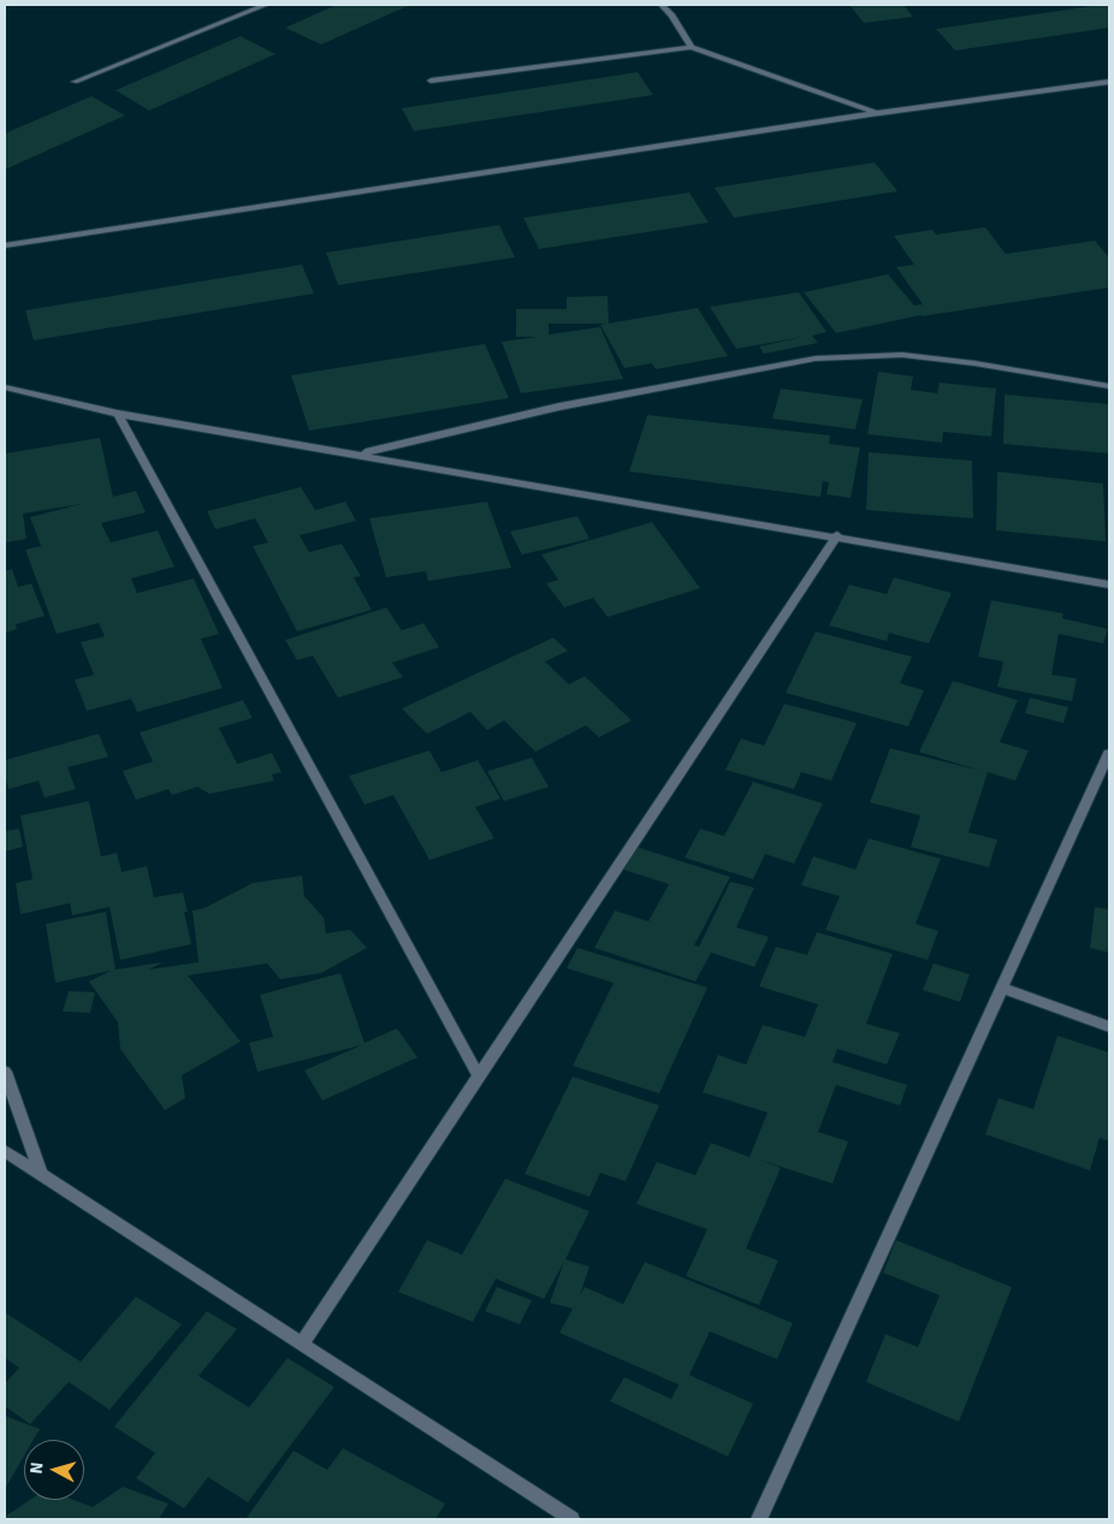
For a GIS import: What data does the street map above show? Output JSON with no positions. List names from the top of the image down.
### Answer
{
  "north": "left"
}
